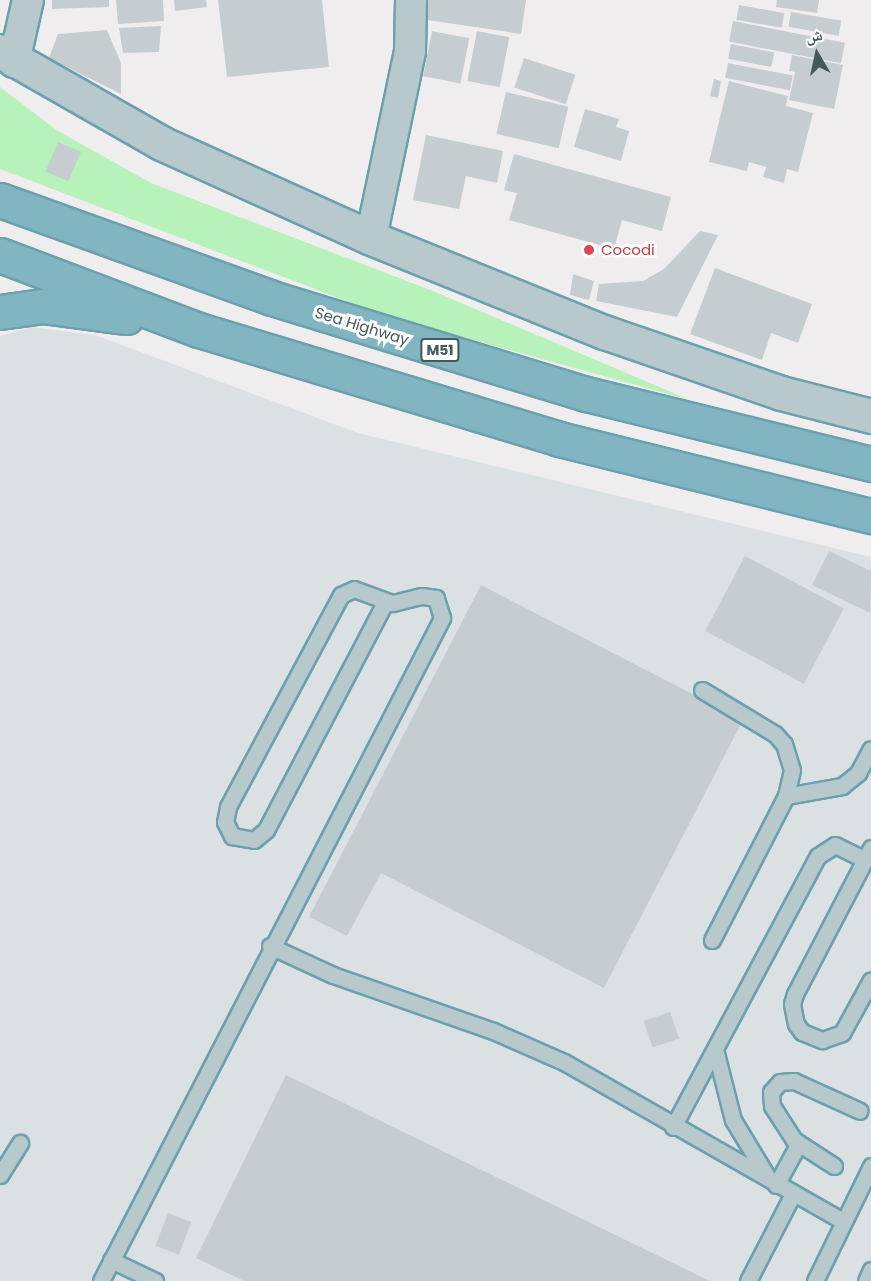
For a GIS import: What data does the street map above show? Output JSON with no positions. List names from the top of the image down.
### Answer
{
  "streets": {
    "highway": ["Sea Highway", "M51"]
  },
  "places": ["Cocodi"],
  "north": "top"
}
